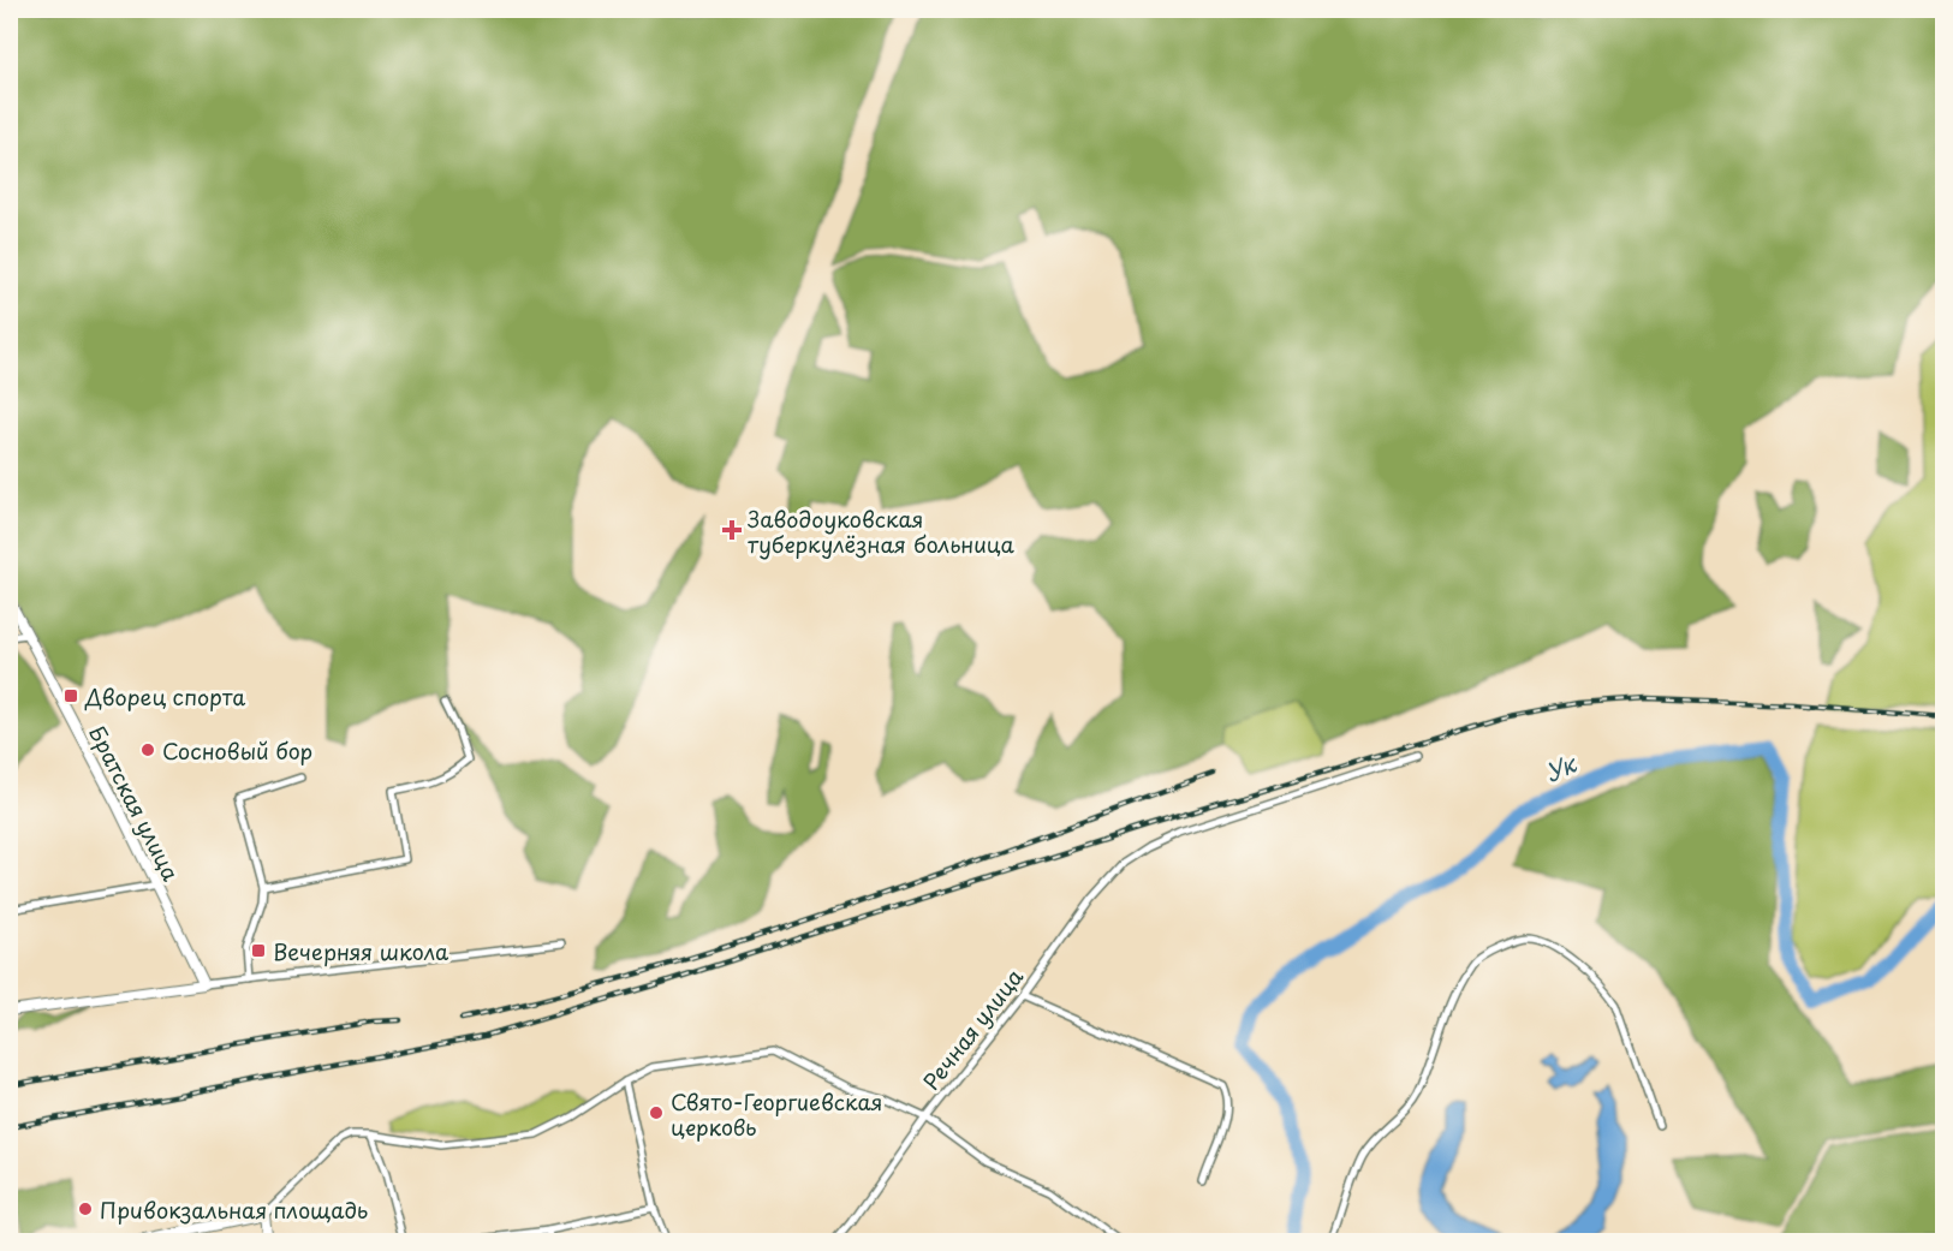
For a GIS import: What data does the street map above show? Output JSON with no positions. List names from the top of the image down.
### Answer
{
  "streets": {
    "street": ["Братская улица", "Речная улица"]
  },
  "water": ["Ук"],
  "places": {
    "health": ["Заводоуковская туберкулёзная больница"],
    "transit": ["Дворец спорта", "Вечерняя школа"],
    "other": ["Сосновый бор", "Свято-Георгиевская церковь", "Привокзальная площадь"]
  }
}
